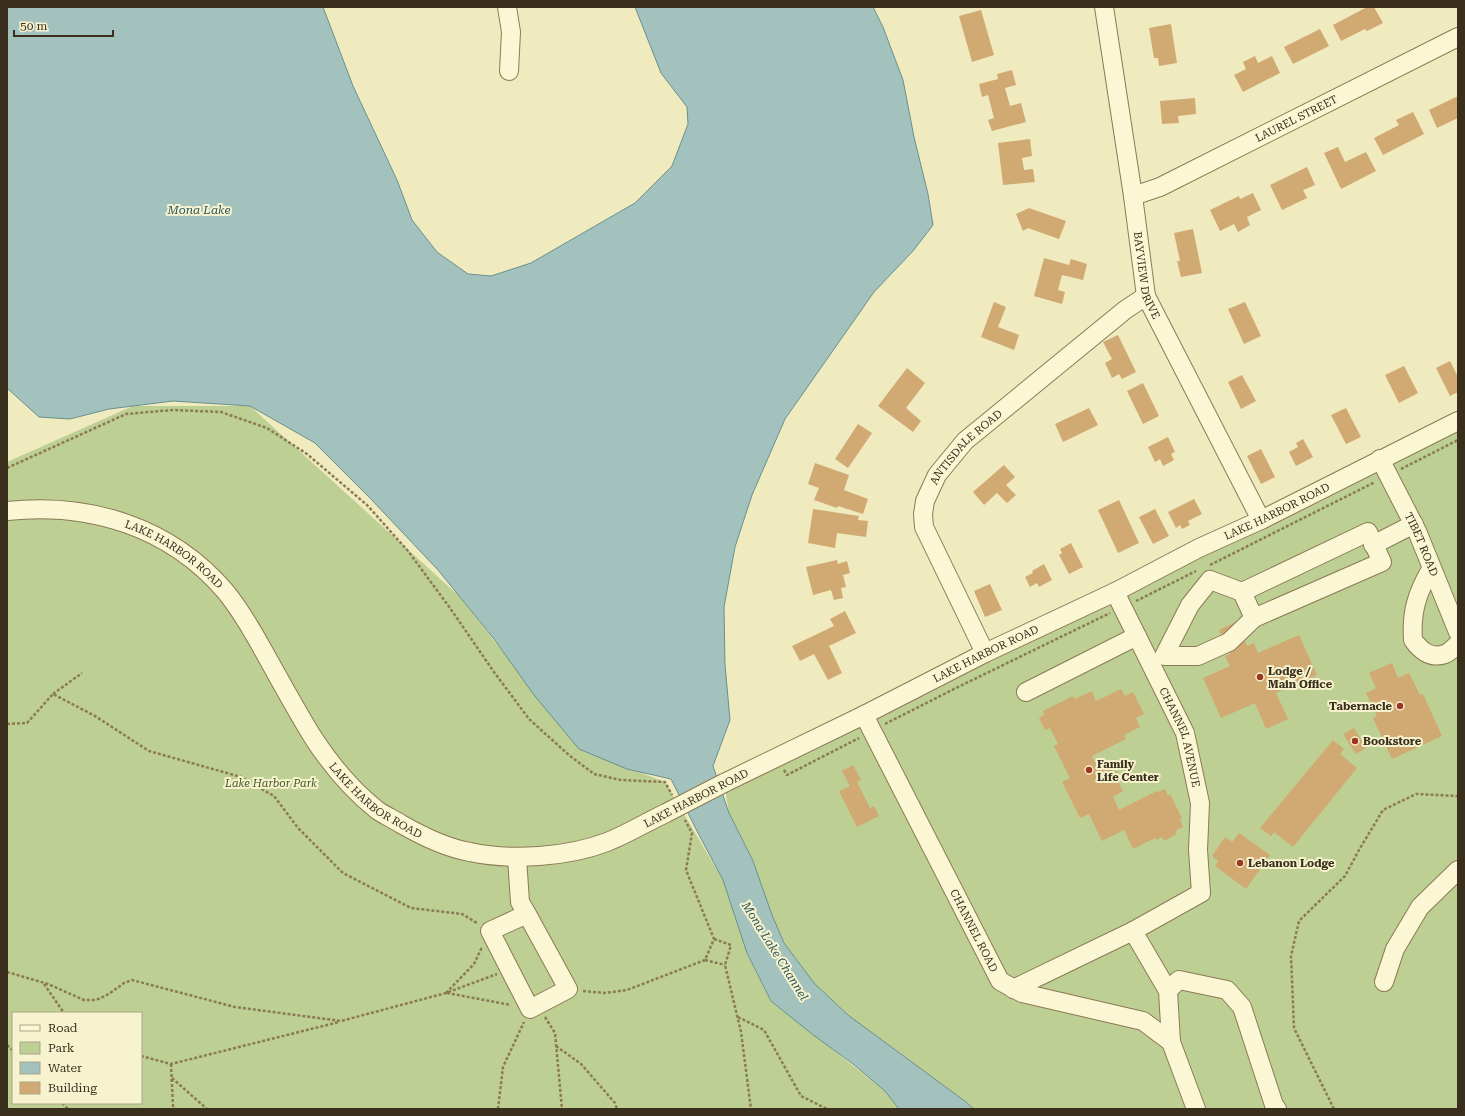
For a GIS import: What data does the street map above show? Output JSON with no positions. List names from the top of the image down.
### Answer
{
  "streets": {
    "street": [
      "LAUREL STREET",
      "BAYVIEW DRIVE",
      "ANTISDALE ROAD",
      "LAKE HARBOR ROAD",
      "TIBET ROAD",
      "CHANNEL AVENUE",
      "CHANNEL ROAD"
    ]
  },
  "crossings": [
    ["LAUREL STREET", "BAYVIEW DRIVE"],
    ["BAYVIEW DRIVE", "ANTISDALE ROAD"],
    ["BAYVIEW DRIVE", "LAKE HARBOR ROAD"],
    ["ANTISDALE ROAD", "LAKE HARBOR ROAD"],
    ["LAKE HARBOR ROAD", "TIBET ROAD"],
    ["LAKE HARBOR ROAD", "CHANNEL AVENUE"],
    ["LAKE HARBOR ROAD", "CHANNEL ROAD"]
  ],
  "water": ["Mona Lake", "Mona Lake Channel"],
  "parks": ["Lake Harbor Park"],
  "places": [
    "Lodge / Main Office",
    "Tabernacle",
    "Bookstore",
    "Family Life Center",
    "Lebanon Lodge"
  ],
  "legend": [
    "Road",
    "Park",
    "Water",
    "Building"
  ],
  "scale_bar": "50 m"
}
